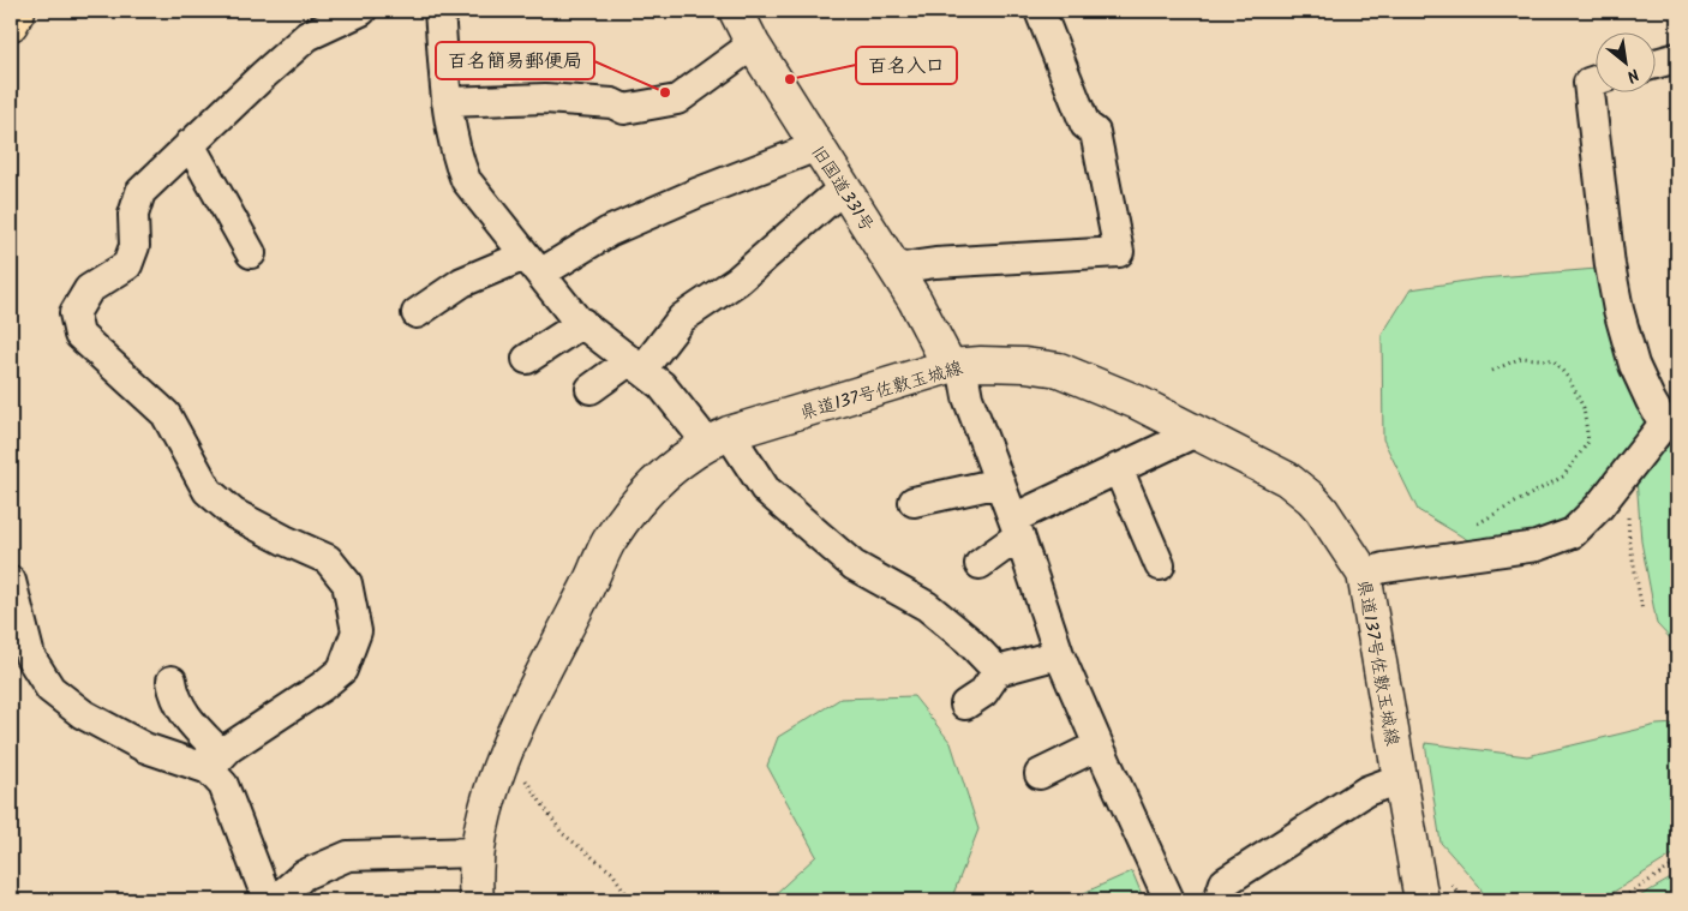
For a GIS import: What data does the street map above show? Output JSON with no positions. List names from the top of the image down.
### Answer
{
  "streets": {
    "main road": ["旧国道331号", "県道137号佐敷玉城線"]
  },
  "crossings": [
    ["旧国道331号", "県道137号佐敷玉城線"]
  ],
  "places": ["百名入口", "百名簡易郵便局"],
  "north": "bottom right"
}
